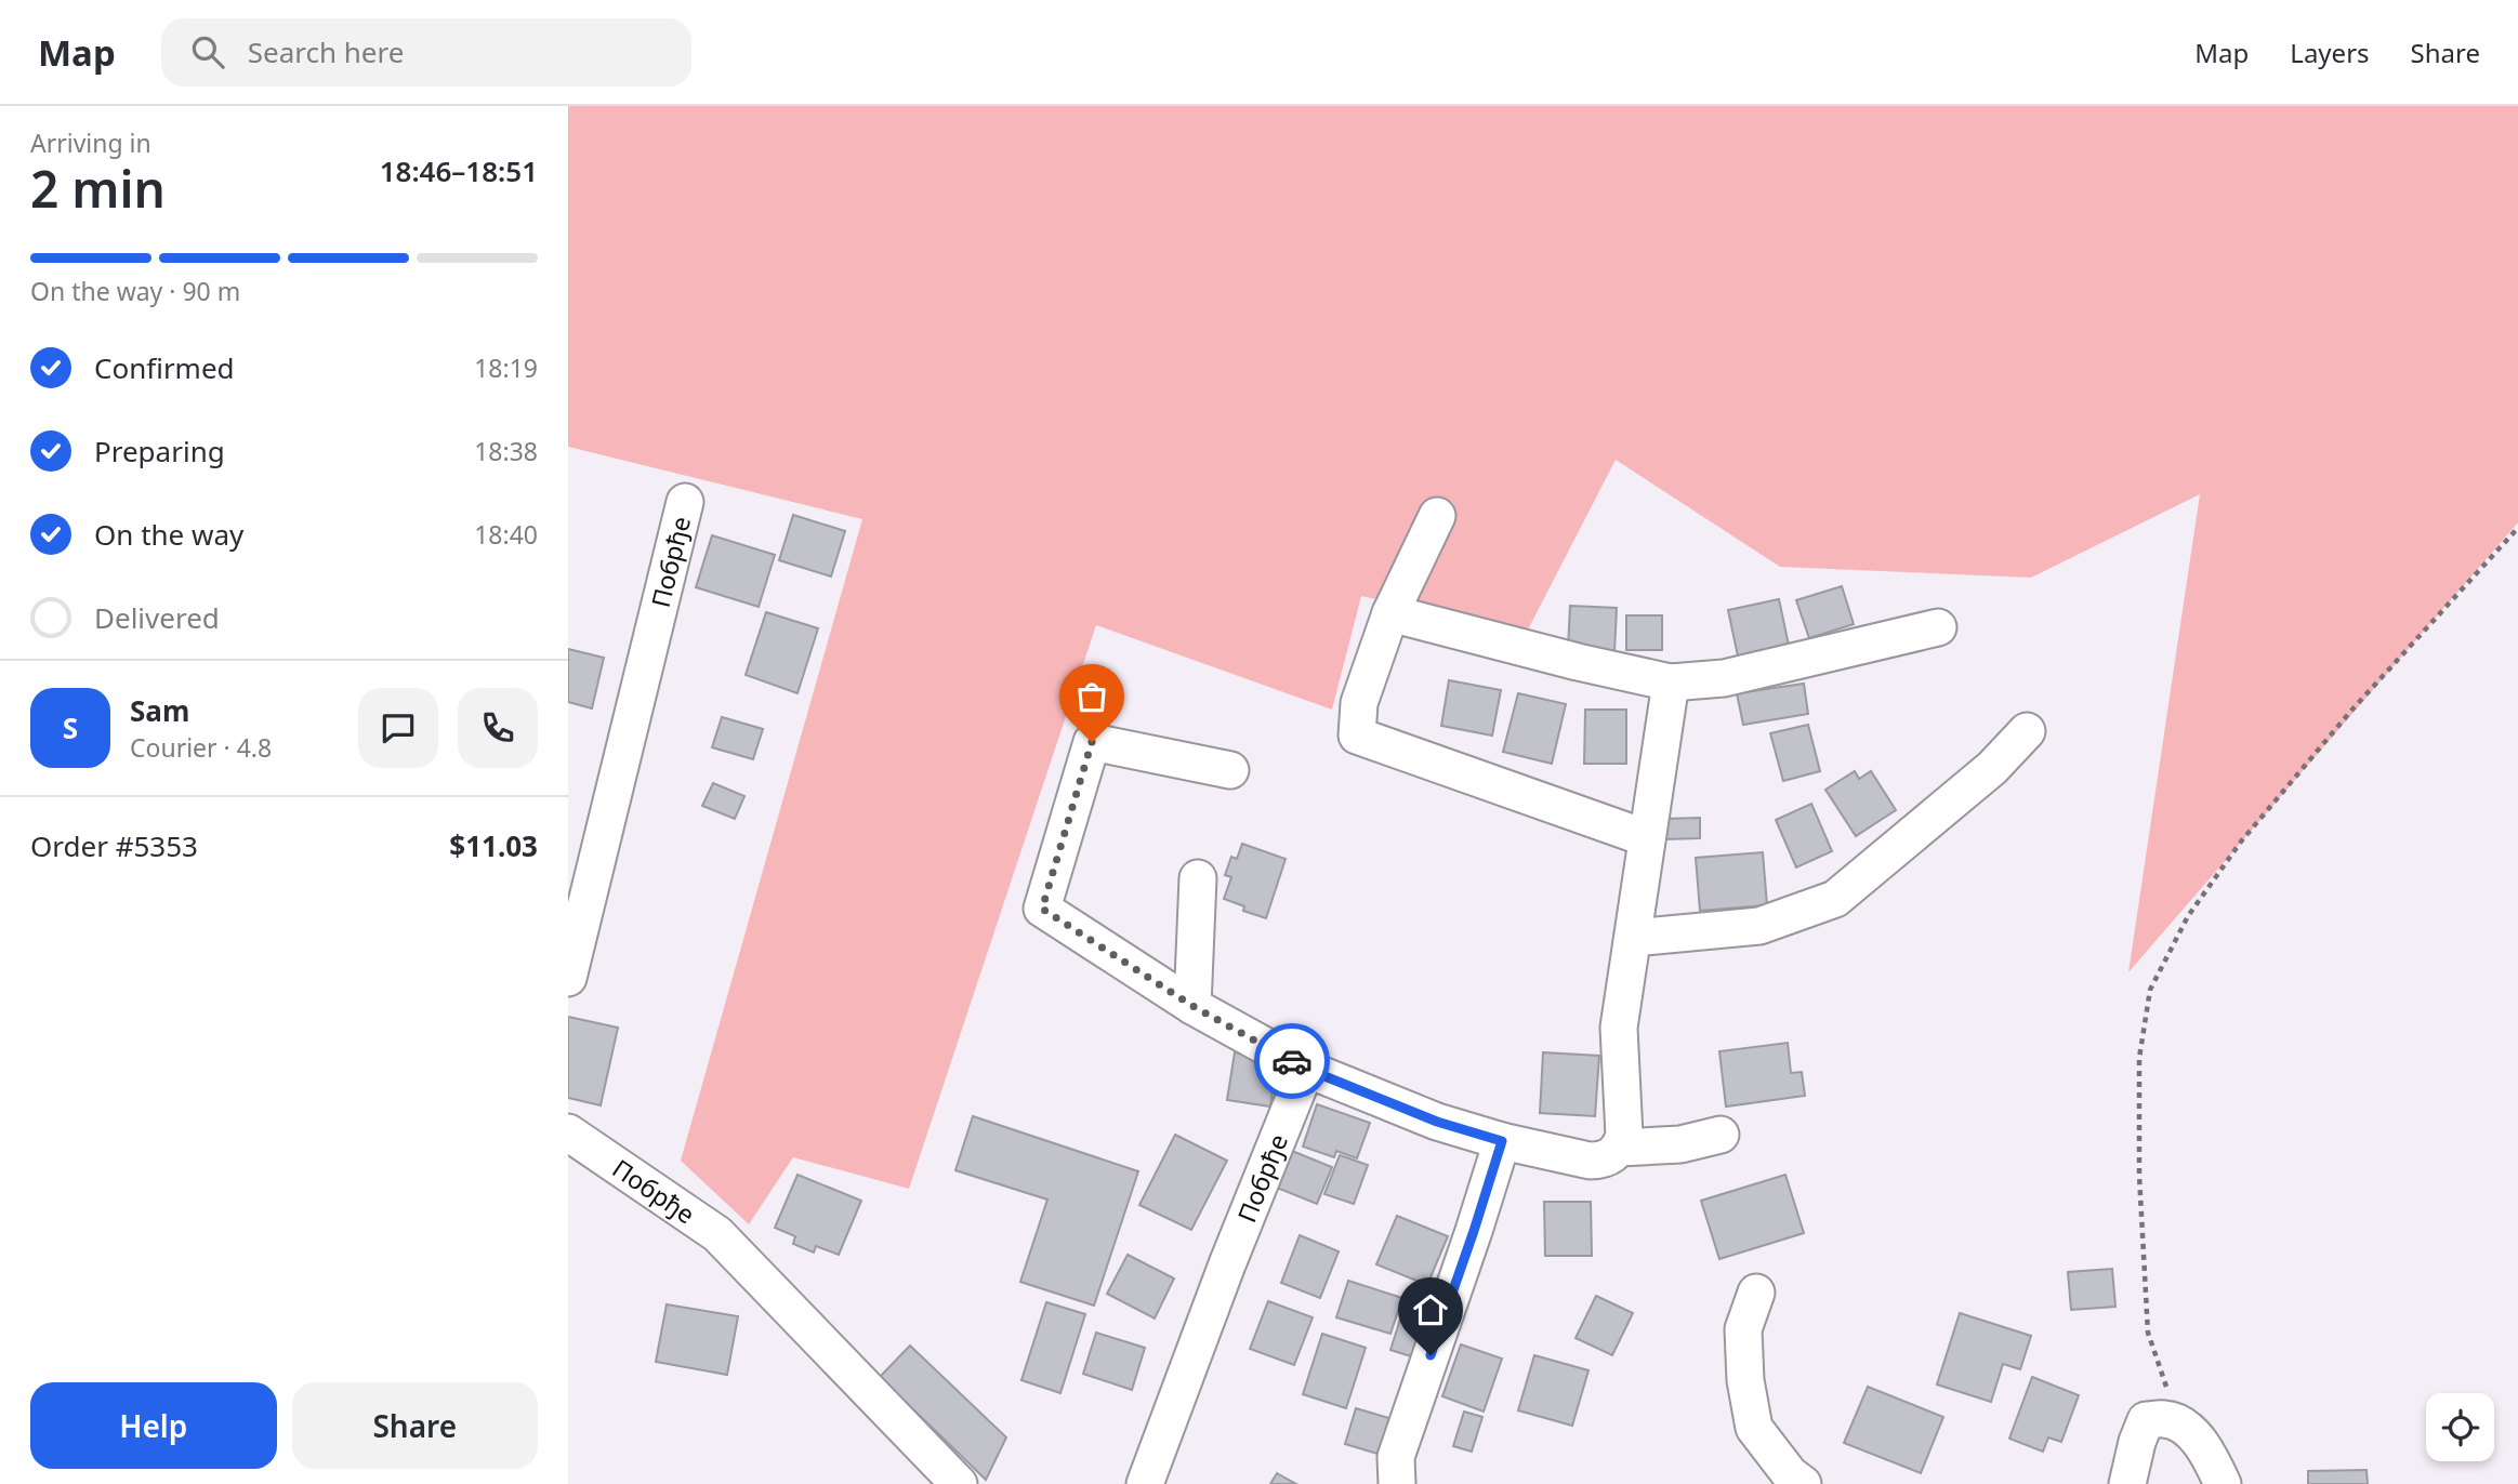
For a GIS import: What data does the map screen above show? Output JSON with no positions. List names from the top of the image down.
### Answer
{
  "streets": {
    "street": ["Побрђе"]
  },
  "page": {
    "header": "Map",
    "search": "Search here",
    "nav": ["Map", "Layers", "Share"],
    "heading": ["2 min", "Arriving in", "18:46–18:51"],
    "panel": [
      "Sam",
      "Courier · 4.8",
      "Order #5353",
      "$11.03"
    ],
    "bar": "On the way · 90 m",
    "list": [
      ["Confirmed", "18:19"],
      ["Preparing", "18:38"],
      ["On the way", "18:40"],
      "Delivered"
    ],
    "round": "S",
    "buttons": ["Help", "Share"]
  }
}
